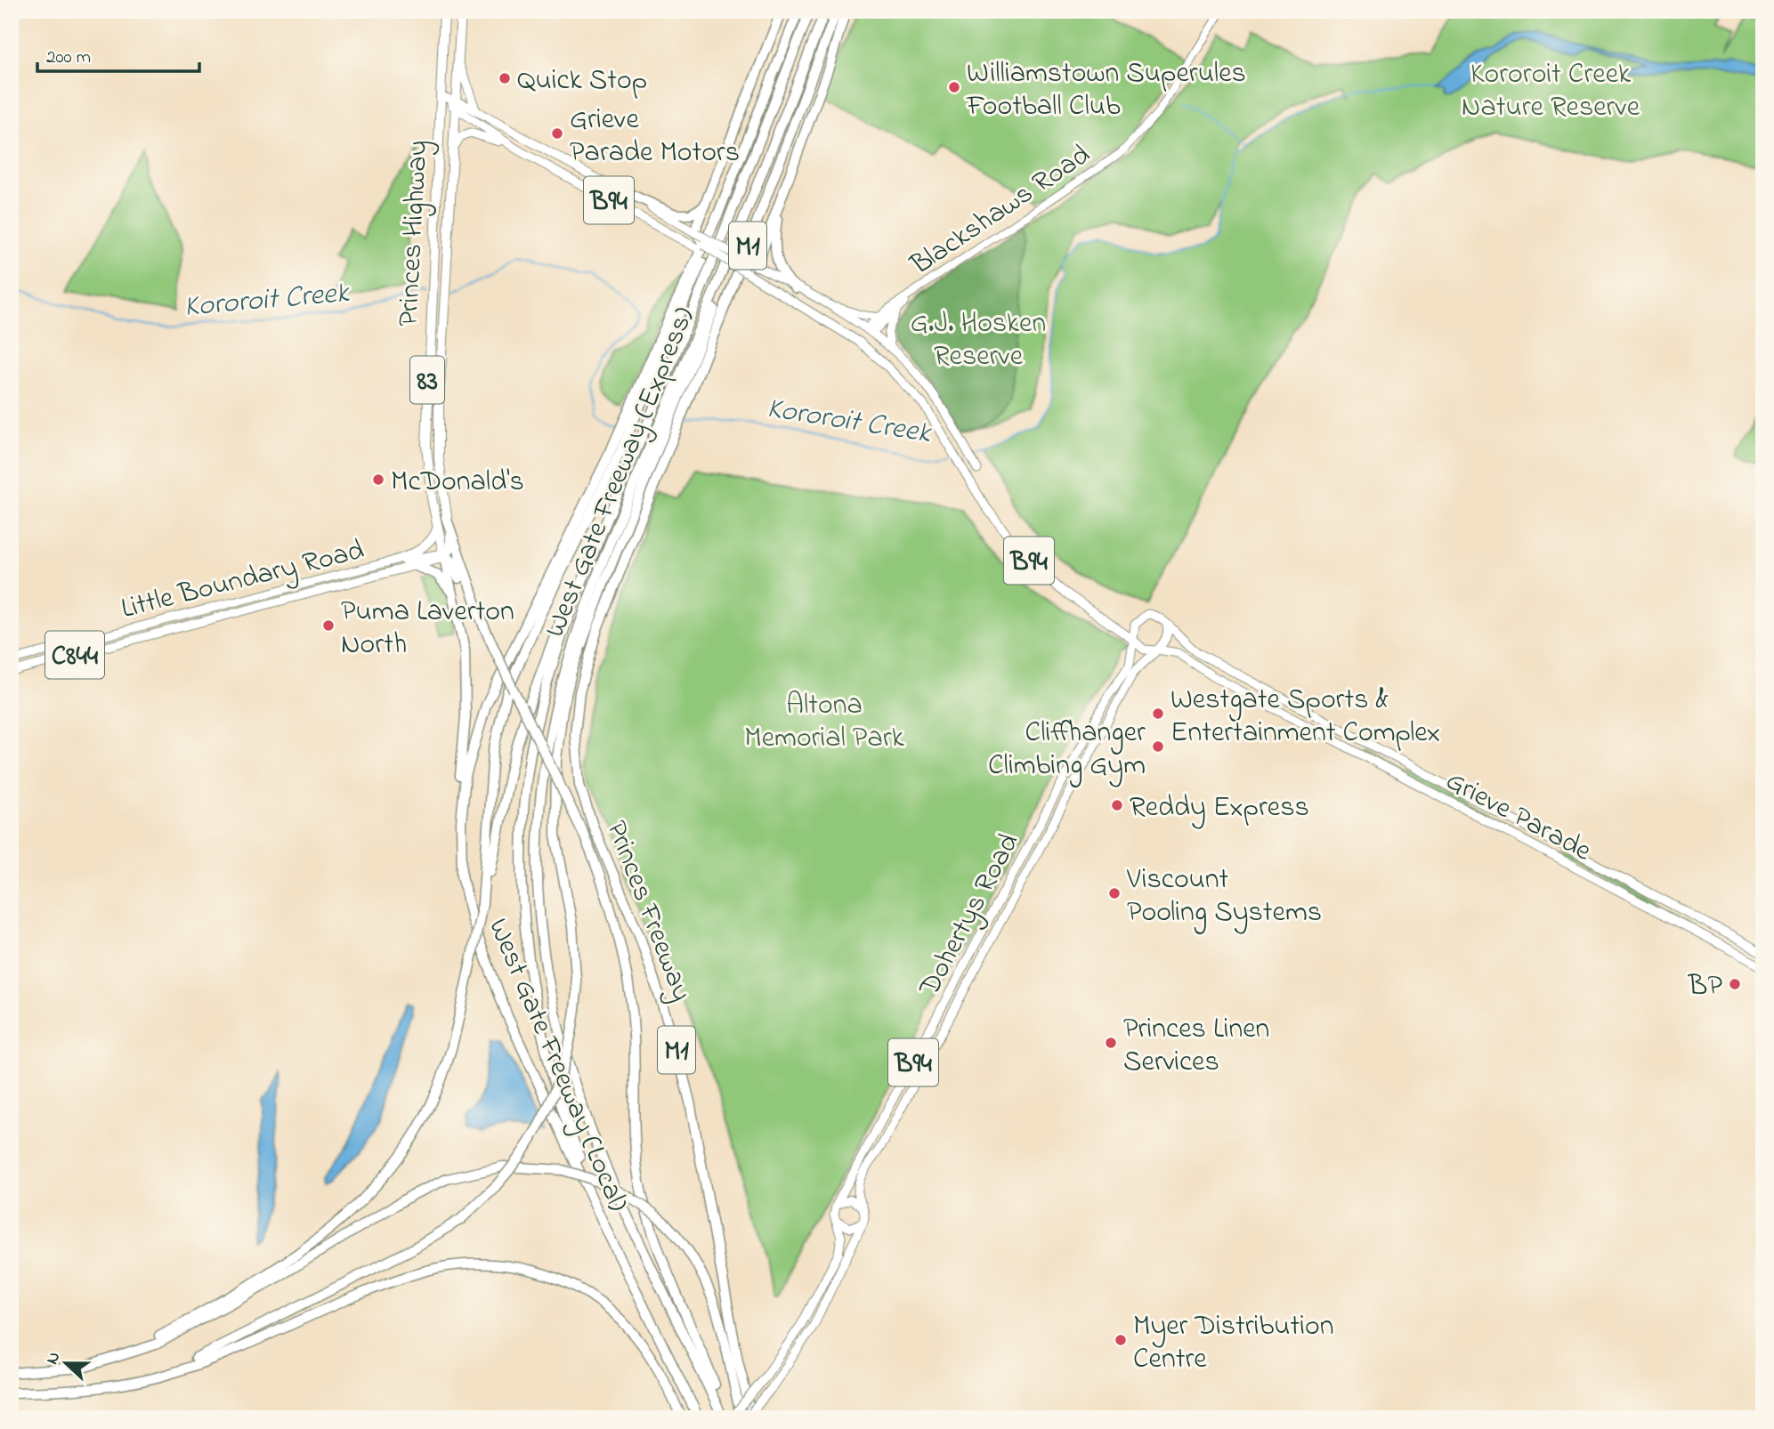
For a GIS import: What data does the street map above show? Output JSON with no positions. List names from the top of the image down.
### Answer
{
  "streets": {
    "highway": [
      "Princes Highway",
      "M1",
      "83",
      "West Gate Freeway (Express)",
      "Princes Freeway",
      "West Gate Freeway (Local)"
    ],
    "main road": [
      "B94",
      "Blackshaws Road",
      "Little Boundary Road",
      "C844",
      "Grieve Parade",
      "Dohertys Road"
    ]
  },
  "crossings": [
    ["B94", "Blackshaws Road"],
    ["B94", "Princes Highway"],
    ["B94", "83"],
    ["B94", "Grieve Parade"],
    ["B94", "Dohertys Road"],
    ["Princes Highway", "83"],
    ["Princes Highway", "Little Boundary Road"],
    ["M1", "West Gate Freeway (Express)"],
    ["M1", "Princes Freeway"],
    ["M1", "West Gate Freeway (Local)"],
    ["West Gate Freeway (Express)", "West Gate Freeway (Local)"],
    ["Grieve Parade", "Dohertys Road"]
  ],
  "water": ["Kororoit Creek"],
  "parks": ["Kororoit Creek Nature Reserve", "G.J. Hosken Reserve", "Altona Memorial Park"],
  "places": [
    "Quick Stop",
    "Williamstown Superules Football Club",
    "Grieve Parade Motors",
    "McDonald's",
    "Puma Laverton North",
    "Westgate Sports & Entertainment Complex",
    "Cliffhanger Climbing Gym",
    "Reddy Express",
    "Viscount Pooling Systems",
    "BP",
    "Princes Linen Services",
    "Myer Distribution Centre"
  ],
  "scale_bar": "200 m",
  "north": "left"
}
